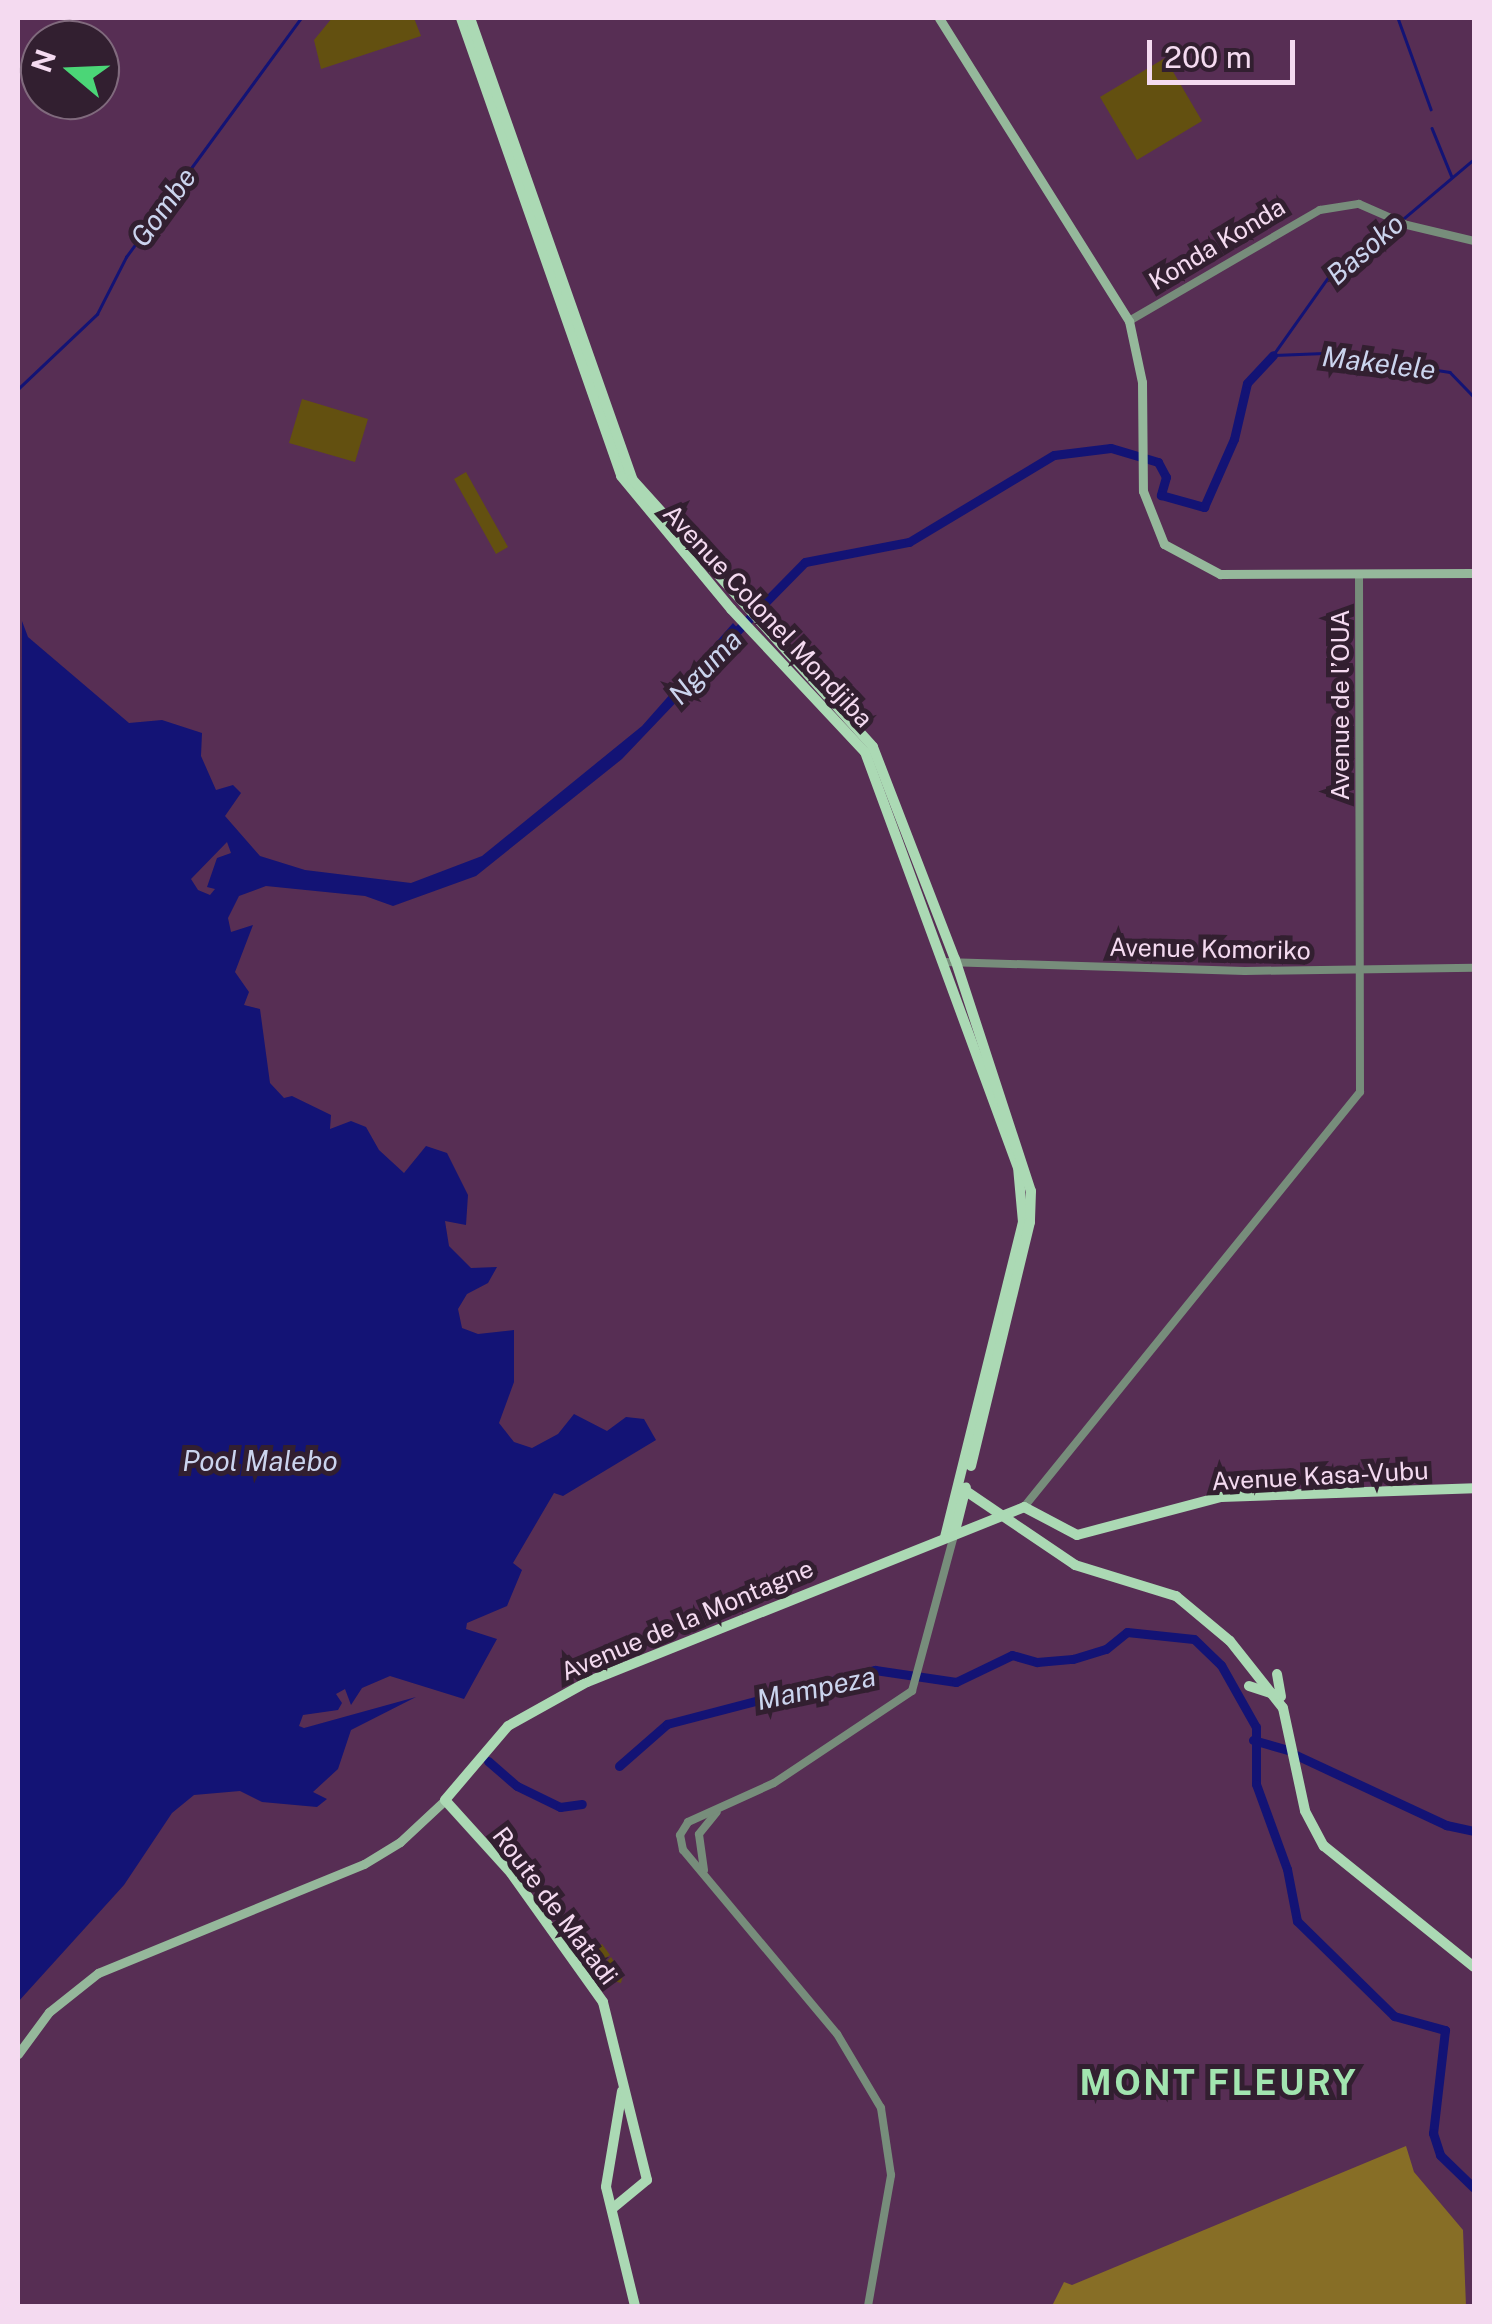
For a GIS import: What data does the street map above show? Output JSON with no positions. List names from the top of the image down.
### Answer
{
  "streets": {
    "main road": [
      "Avenue Colonel Mondjiba",
      "Avenue de l’OUA",
      "Avenue Kasa-Vubu",
      "Avenue de la Montagne",
      "Route de Matadi"
    ],
    "street": ["Konda Konda", "Avenue Komoriko"]
  },
  "crossings": [
    ["Konda Konda", "Avenue de l’OUA"],
    ["Avenue Colonel Mondjiba", "Avenue Komoriko"],
    ["Avenue Colonel Mondjiba", "Avenue de la Montagne"],
    ["Avenue de l’OUA", "Avenue Komoriko"],
    ["Avenue de l’OUA", "Avenue Kasa-Vubu"],
    ["Avenue de la Montagne", "Route de Matadi"]
  ],
  "districts": ["MONT FLEURY"],
  "water": [
    "Gombe",
    "Basoko",
    "Makelele",
    "Nguma",
    "Pool Malebo",
    "Mampeza"
  ],
  "scale_bar": "200 m",
  "north": "left"
}
